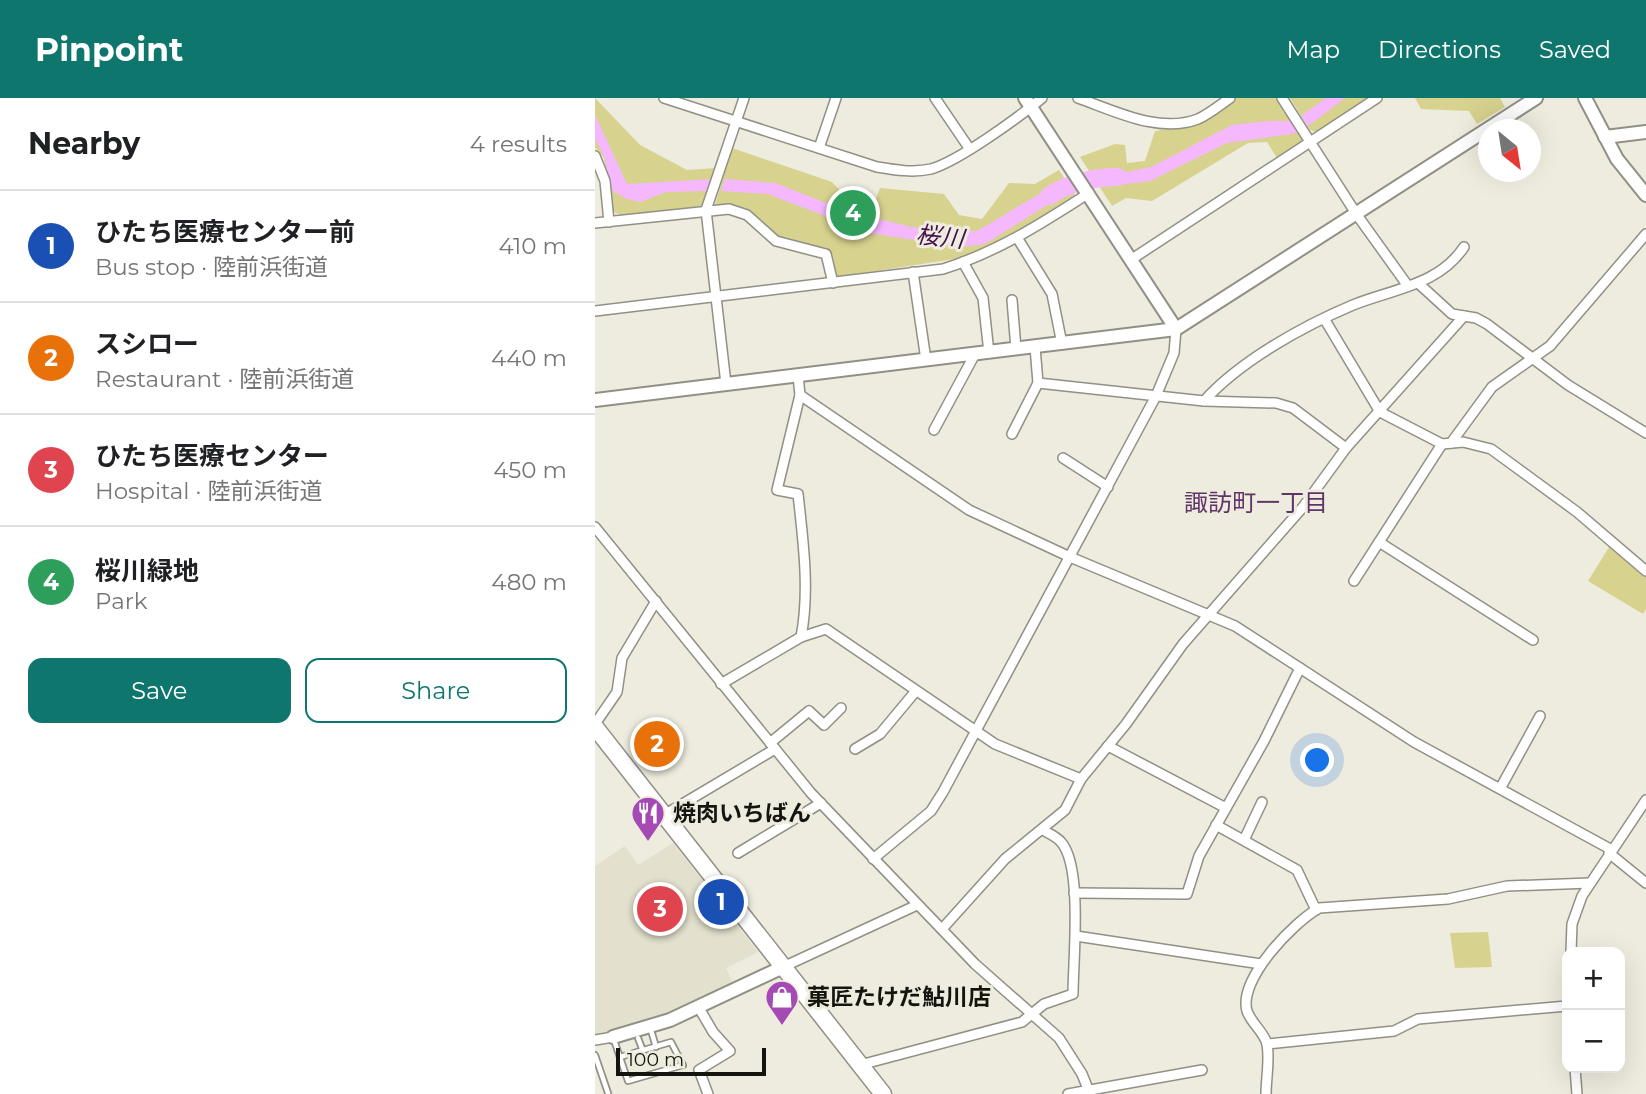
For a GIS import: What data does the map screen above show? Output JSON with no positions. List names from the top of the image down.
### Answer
{
  "districts": ["諏訪町一丁目"],
  "water": ["桜川"],
  "places": {
    "restaurant": ["焼肉いちばん"],
    "shop": ["菓匠たけだ鮎川店"]
  },
  "scale_bar": "100 m",
  "north": "bottom right",
  "page": {
    "header": "Pinpoint",
    "nav": ["Map", "Directions", "Saved"],
    "heading": ["Nearby", "4 results"],
    "pins": [
      "4",
      "2",
      "1",
      "3"
    ],
    "list": [
      {
        "mark": "1",
        "name": "ひたち医療センター前",
        "note": "Bus stop · 陸前浜街道",
        "value": "410 m"
      },
      {
        "mark": "2",
        "name": "スシロー",
        "note": "Restaurant · 陸前浜街道",
        "value": "440 m"
      },
      {
        "mark": "3",
        "name": "ひたち医療センター",
        "note": "Hospital · 陸前浜街道",
        "value": "450 m"
      },
      {
        "mark": "4",
        "name": "桜川緑地",
        "note": "Park",
        "value": "480 m"
      }
    ],
    "buttons": ["Save", "Share"],
    "map_buttons": ["+", "−"],
    "scale": "100 m"
  }
}
